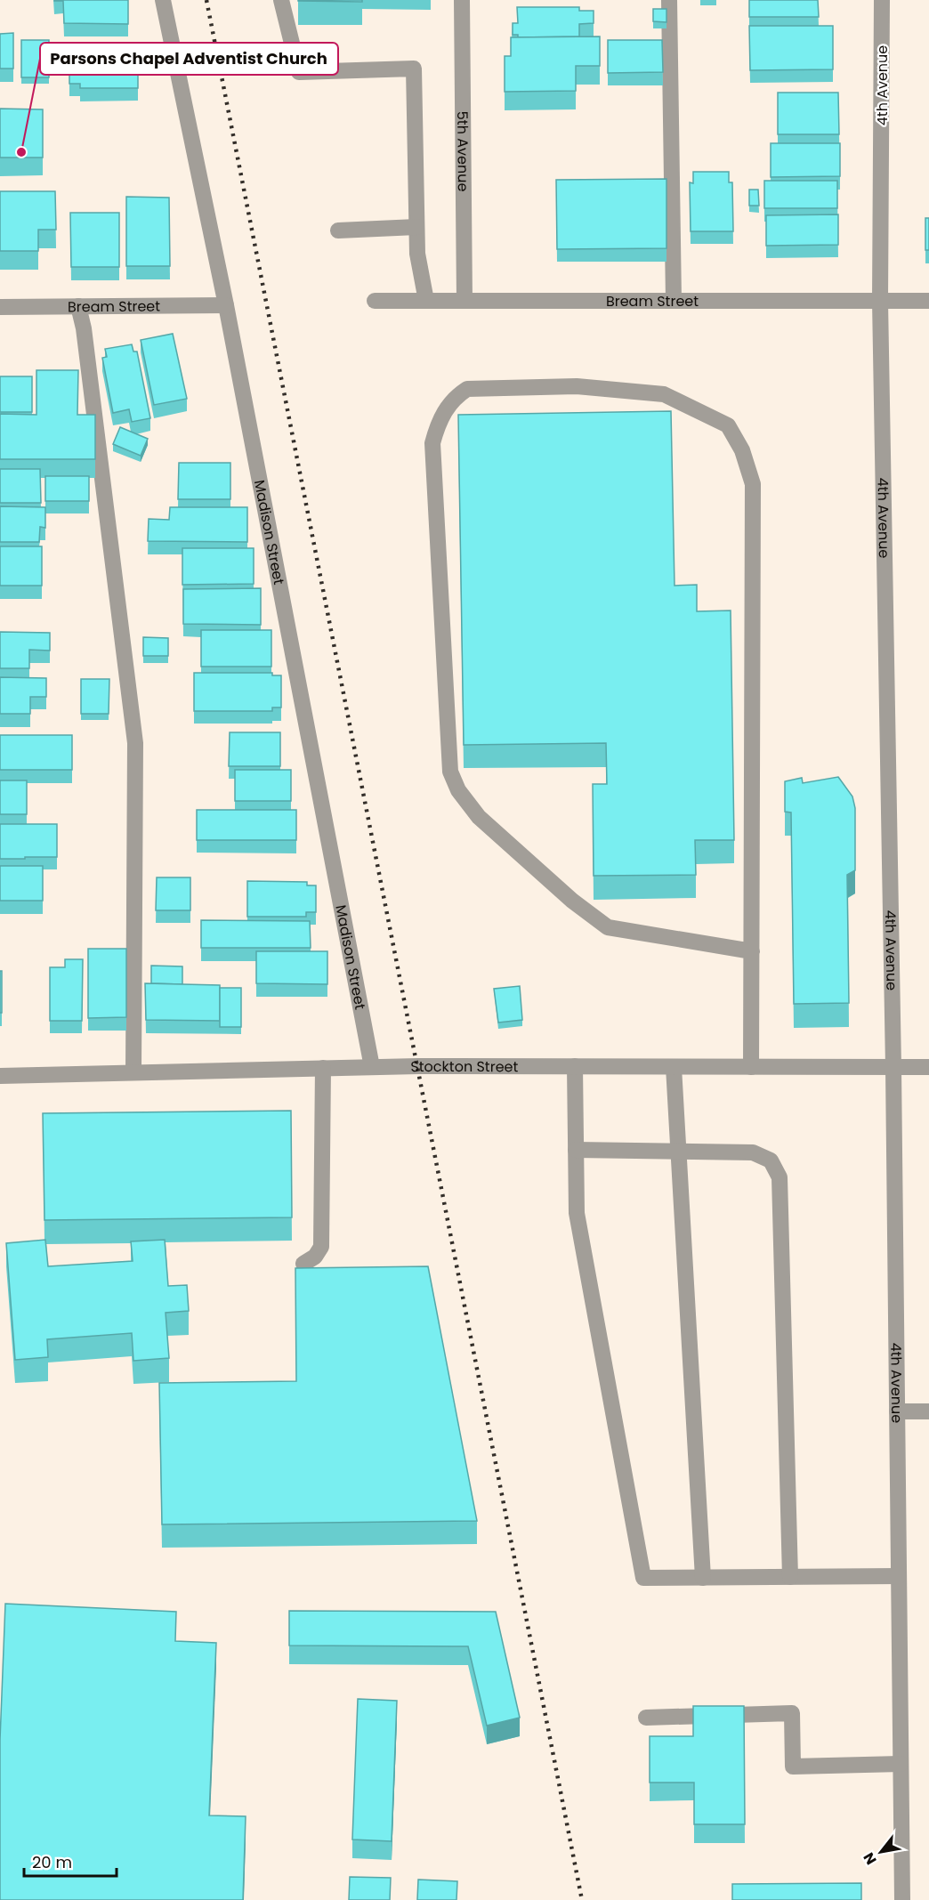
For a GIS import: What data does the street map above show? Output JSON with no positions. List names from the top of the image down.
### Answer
{
  "streets": {
    "street": [
      "4th Avenue",
      "5th Avenue",
      "Bream Street",
      "Madison Street",
      "Stockton Street"
    ]
  },
  "crossings": [
    ["4th Avenue", "Bream Street"],
    ["4th Avenue", "Stockton Street"],
    ["5th Avenue", "Bream Street"],
    ["Bream Street", "Madison Street"],
    ["Madison Street", "Stockton Street"]
  ],
  "places": ["Parsons Chapel Adventist Church"],
  "scale_bar": "20 m",
  "north": "bottom left"
}
